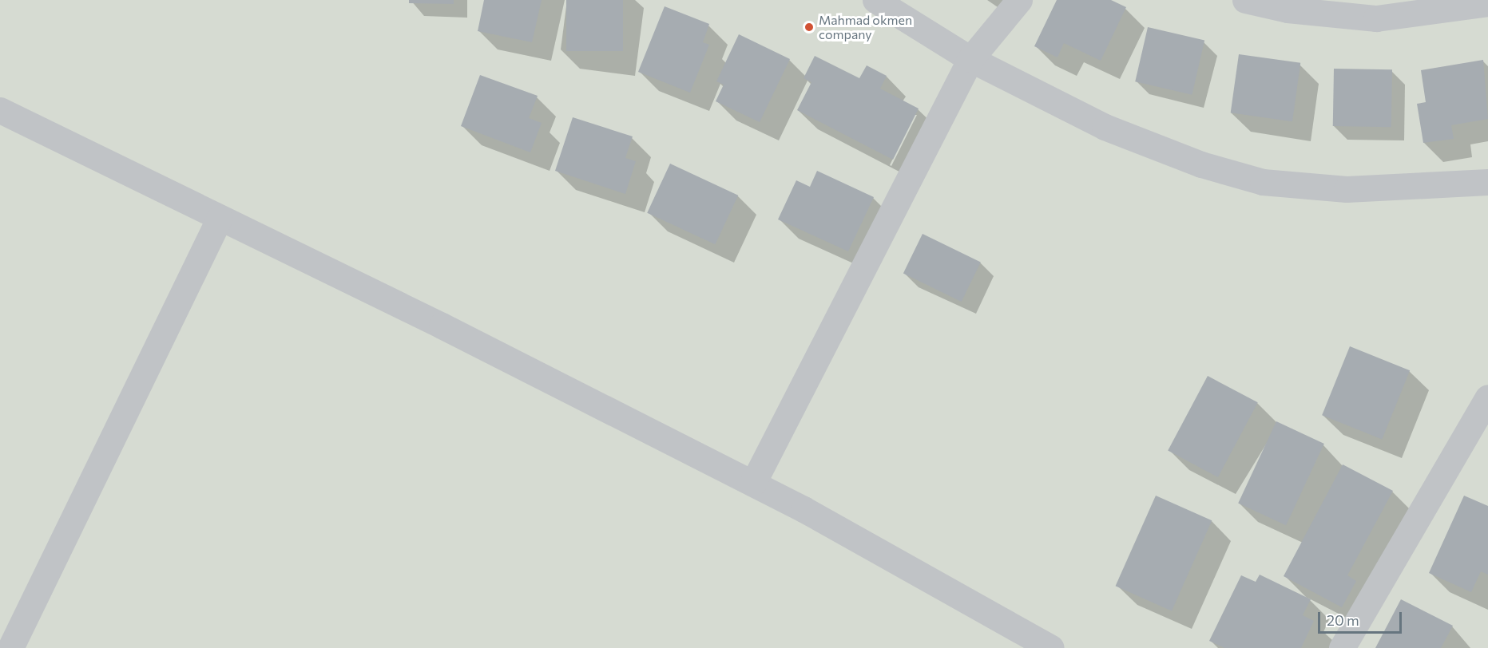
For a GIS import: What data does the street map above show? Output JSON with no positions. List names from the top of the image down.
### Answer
{
  "places": ["Mahmad okmen company"],
  "scale_bar": "20 m"
}
